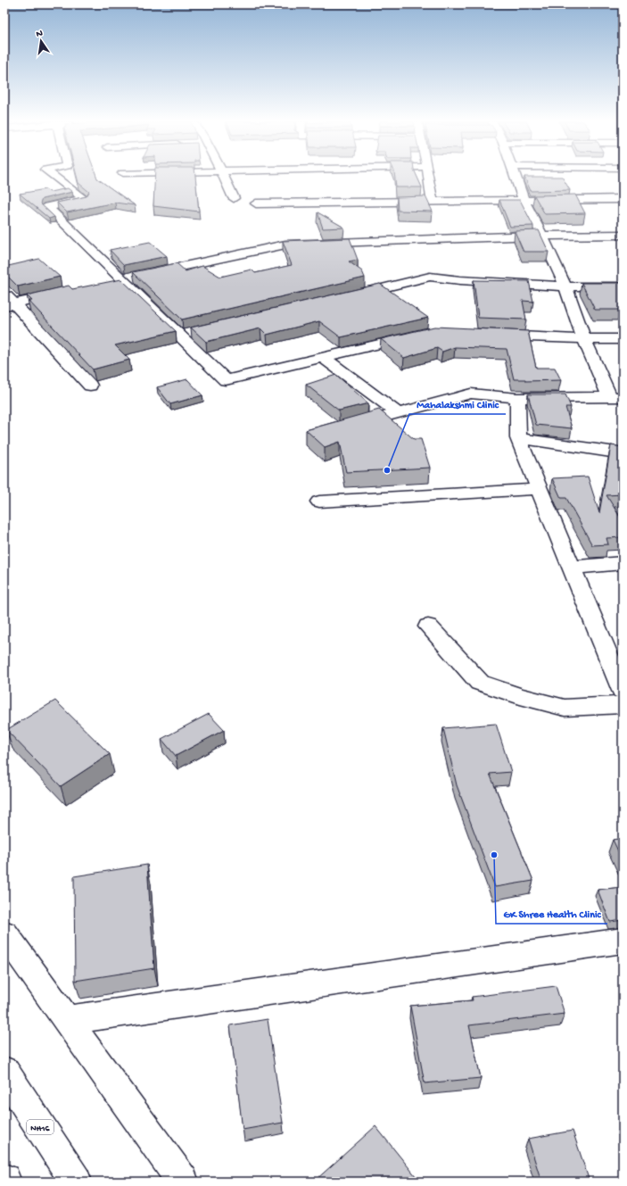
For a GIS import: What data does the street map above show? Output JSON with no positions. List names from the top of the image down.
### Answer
{
  "streets": {
    "main road": ["NH16"]
  },
  "places": ["Mahalakshmi Clinic", "GK Shree Health Clinic"],
  "north": "top"
}
